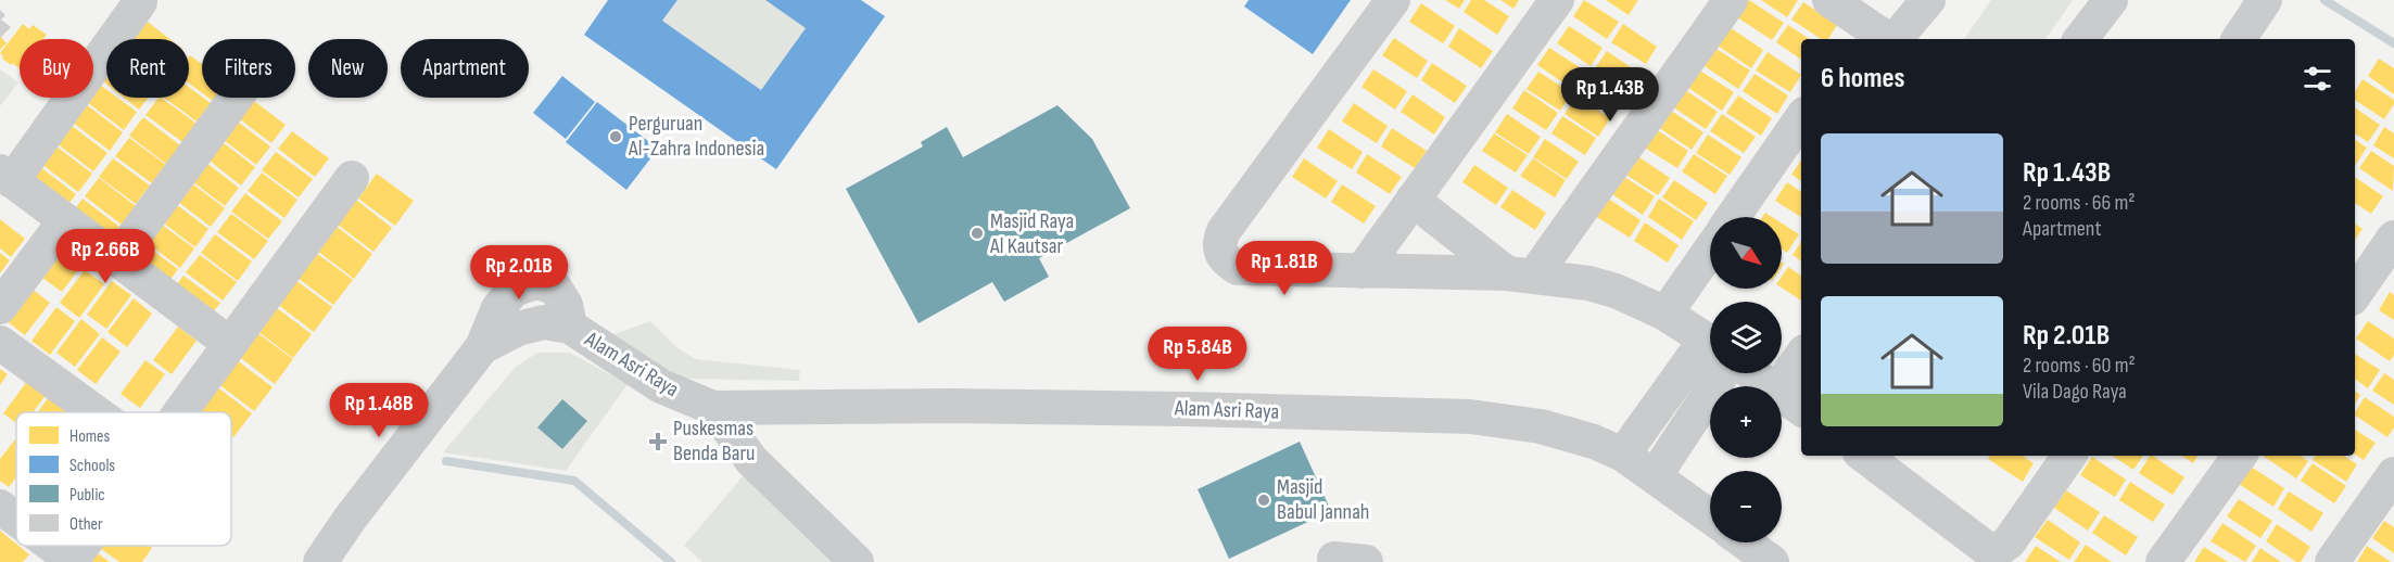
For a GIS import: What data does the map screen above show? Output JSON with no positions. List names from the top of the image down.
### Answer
{
  "streets": {
    "street": ["Alam Asri Raya"]
  },
  "places": {
    "other": ["Perguruan Al-Zahra Indonesia", "Masjid Raya Al Kautsar", "Masjid Babul Jannah"],
    "health": ["Puskesmas Benda Baru"]
  },
  "legend": [
    "Homes",
    "Schools",
    "Public",
    "Other"
  ],
  "north": "bottom right",
  "page": {
    "chip": [
      "Buy",
      "Rent",
      "Filters",
      "New",
      "Apartment"
    ],
    "heading": "6 homes",
    "price": [
      "Rp 1.43B",
      "Rp 2.66B",
      "Rp 1.81B",
      "Rp 2.01B",
      "Rp 5.84B",
      "Rp 1.48B"
    ],
    "list": [
      {
        "name": "Rp 1.43B",
        "note": "2 rooms · 66 m² · Apartment"
      },
      {
        "name": "Rp 2.01B",
        "note": "2 rooms · 60 m² · Vila Dago Raya"
      }
    ],
    "map_buttons": ["+", "−"]
  }
}
